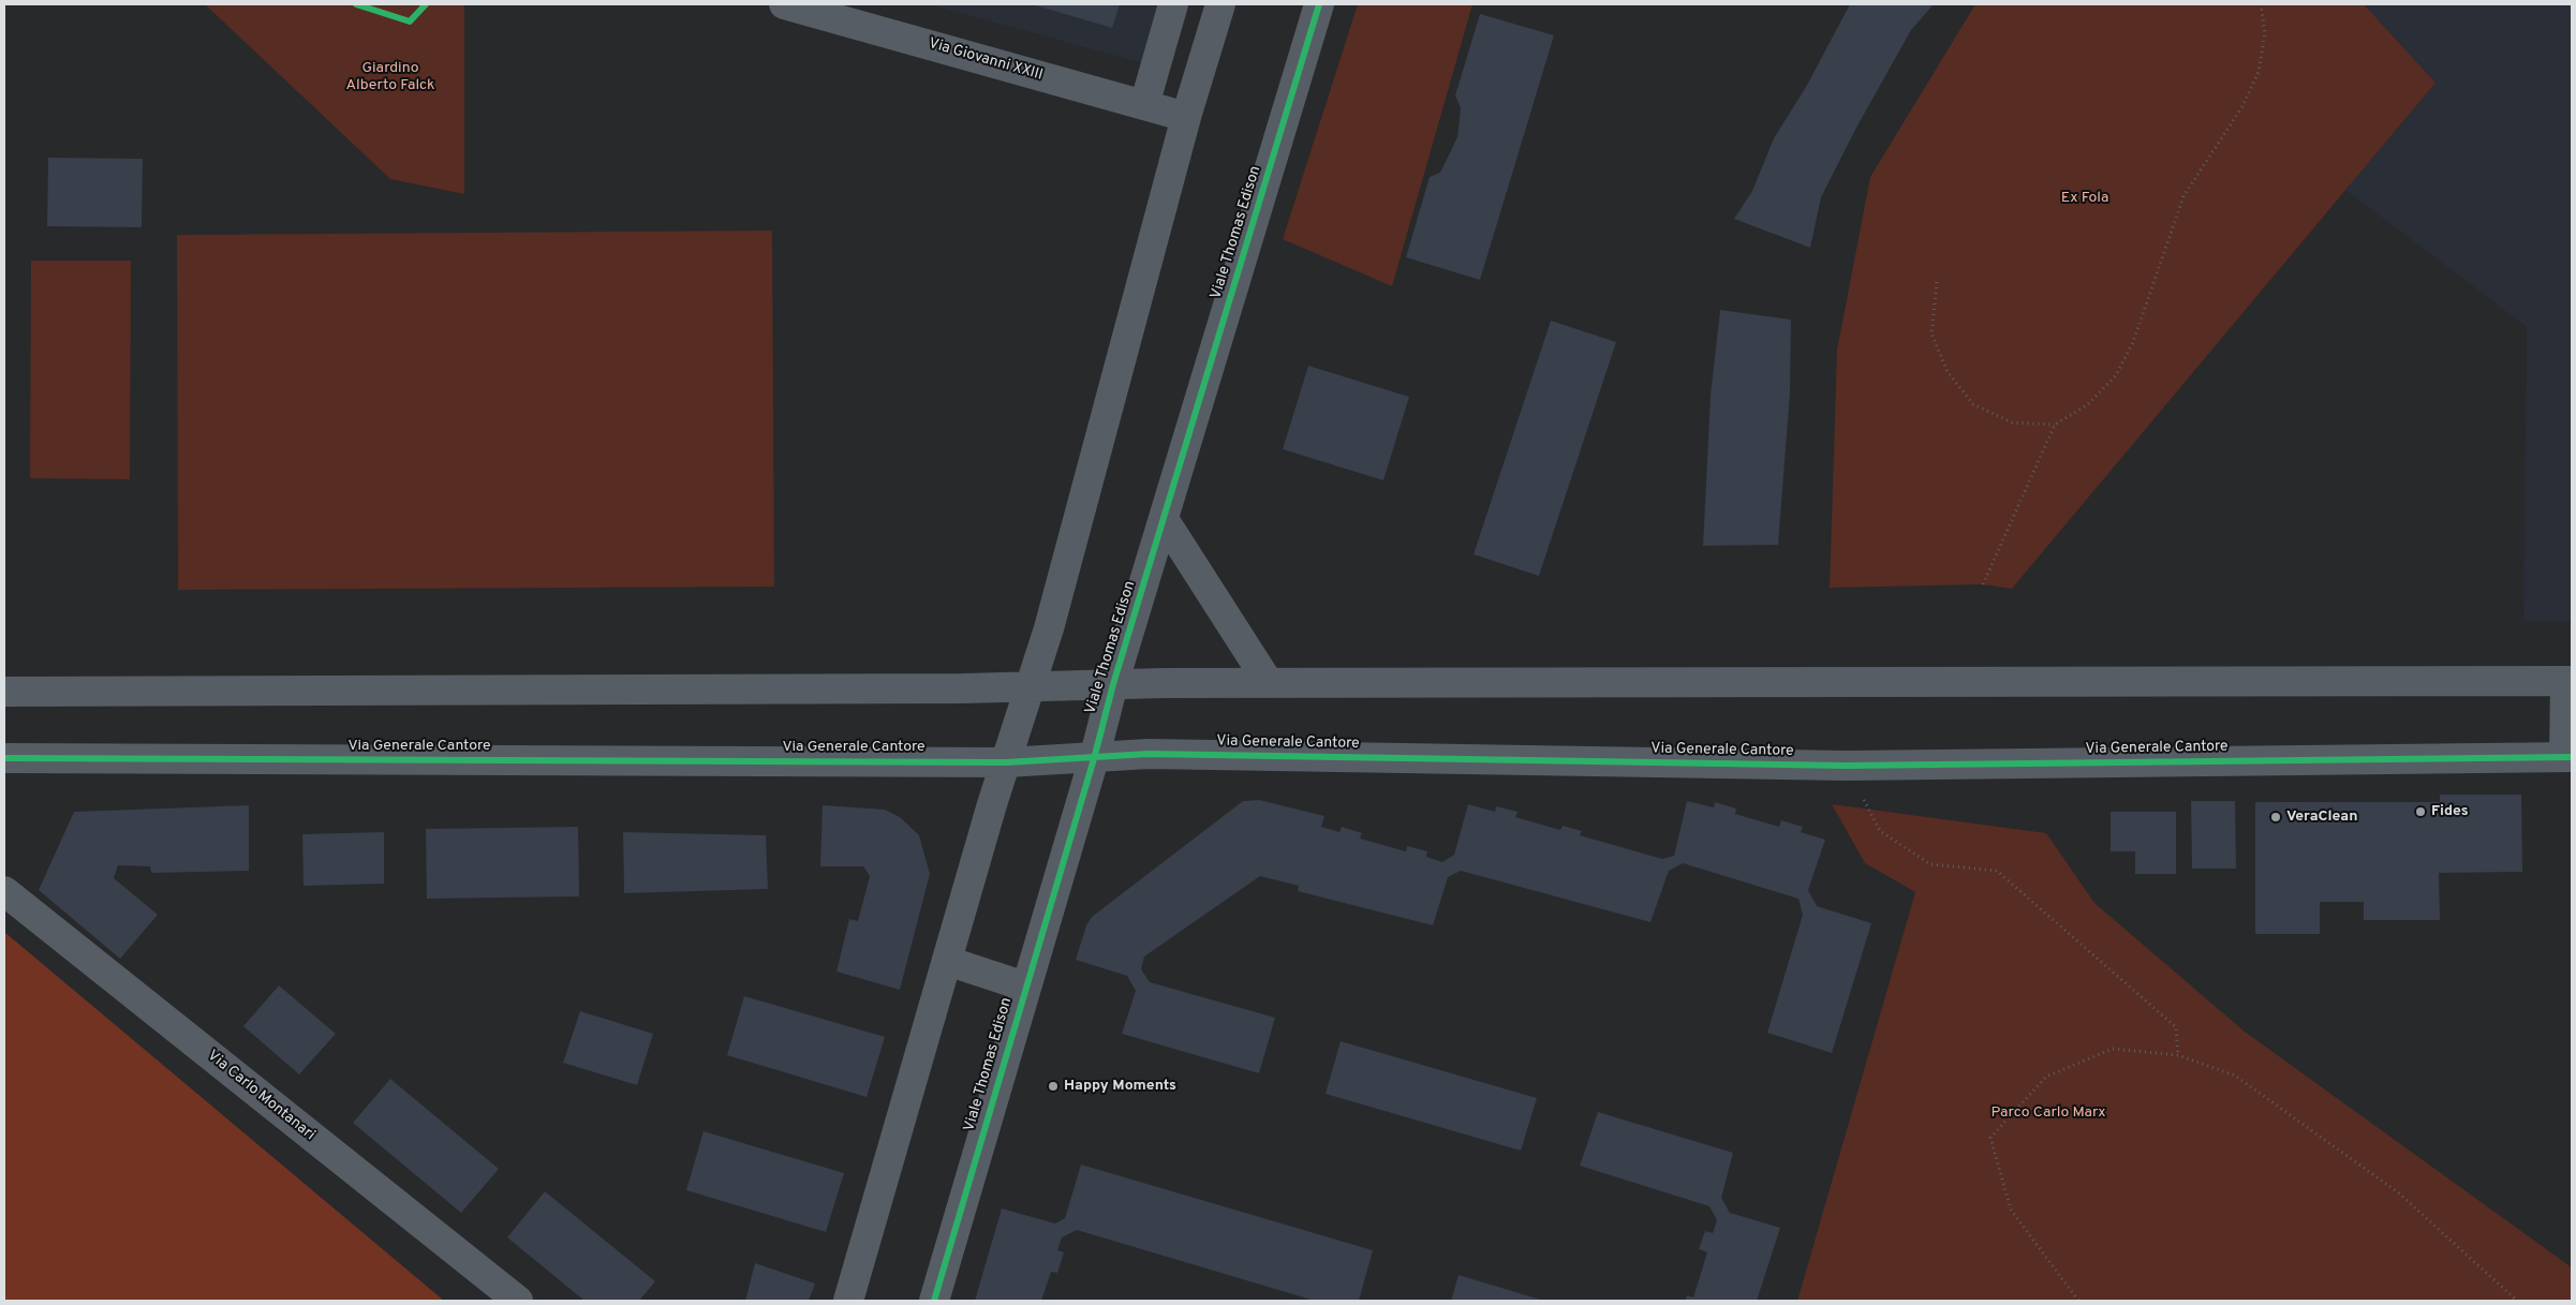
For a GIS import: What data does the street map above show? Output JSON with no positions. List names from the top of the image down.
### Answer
{
  "streets": {
    "street": [
      "Via Giovanni XXIII",
      "Viale Thomas Edison",
      "Via Generale Cantore",
      "Via Carlo Montanari"
    ]
  },
  "crossings": [
    ["Viale Thomas Edison", "Via Generale Cantore"]
  ],
  "parks": ["Giardino Alberto Falck", "Ex Fola", "Parco Carlo Marx"],
  "places": ["Fides", "VeraClean", "Happy Moments"]
}
